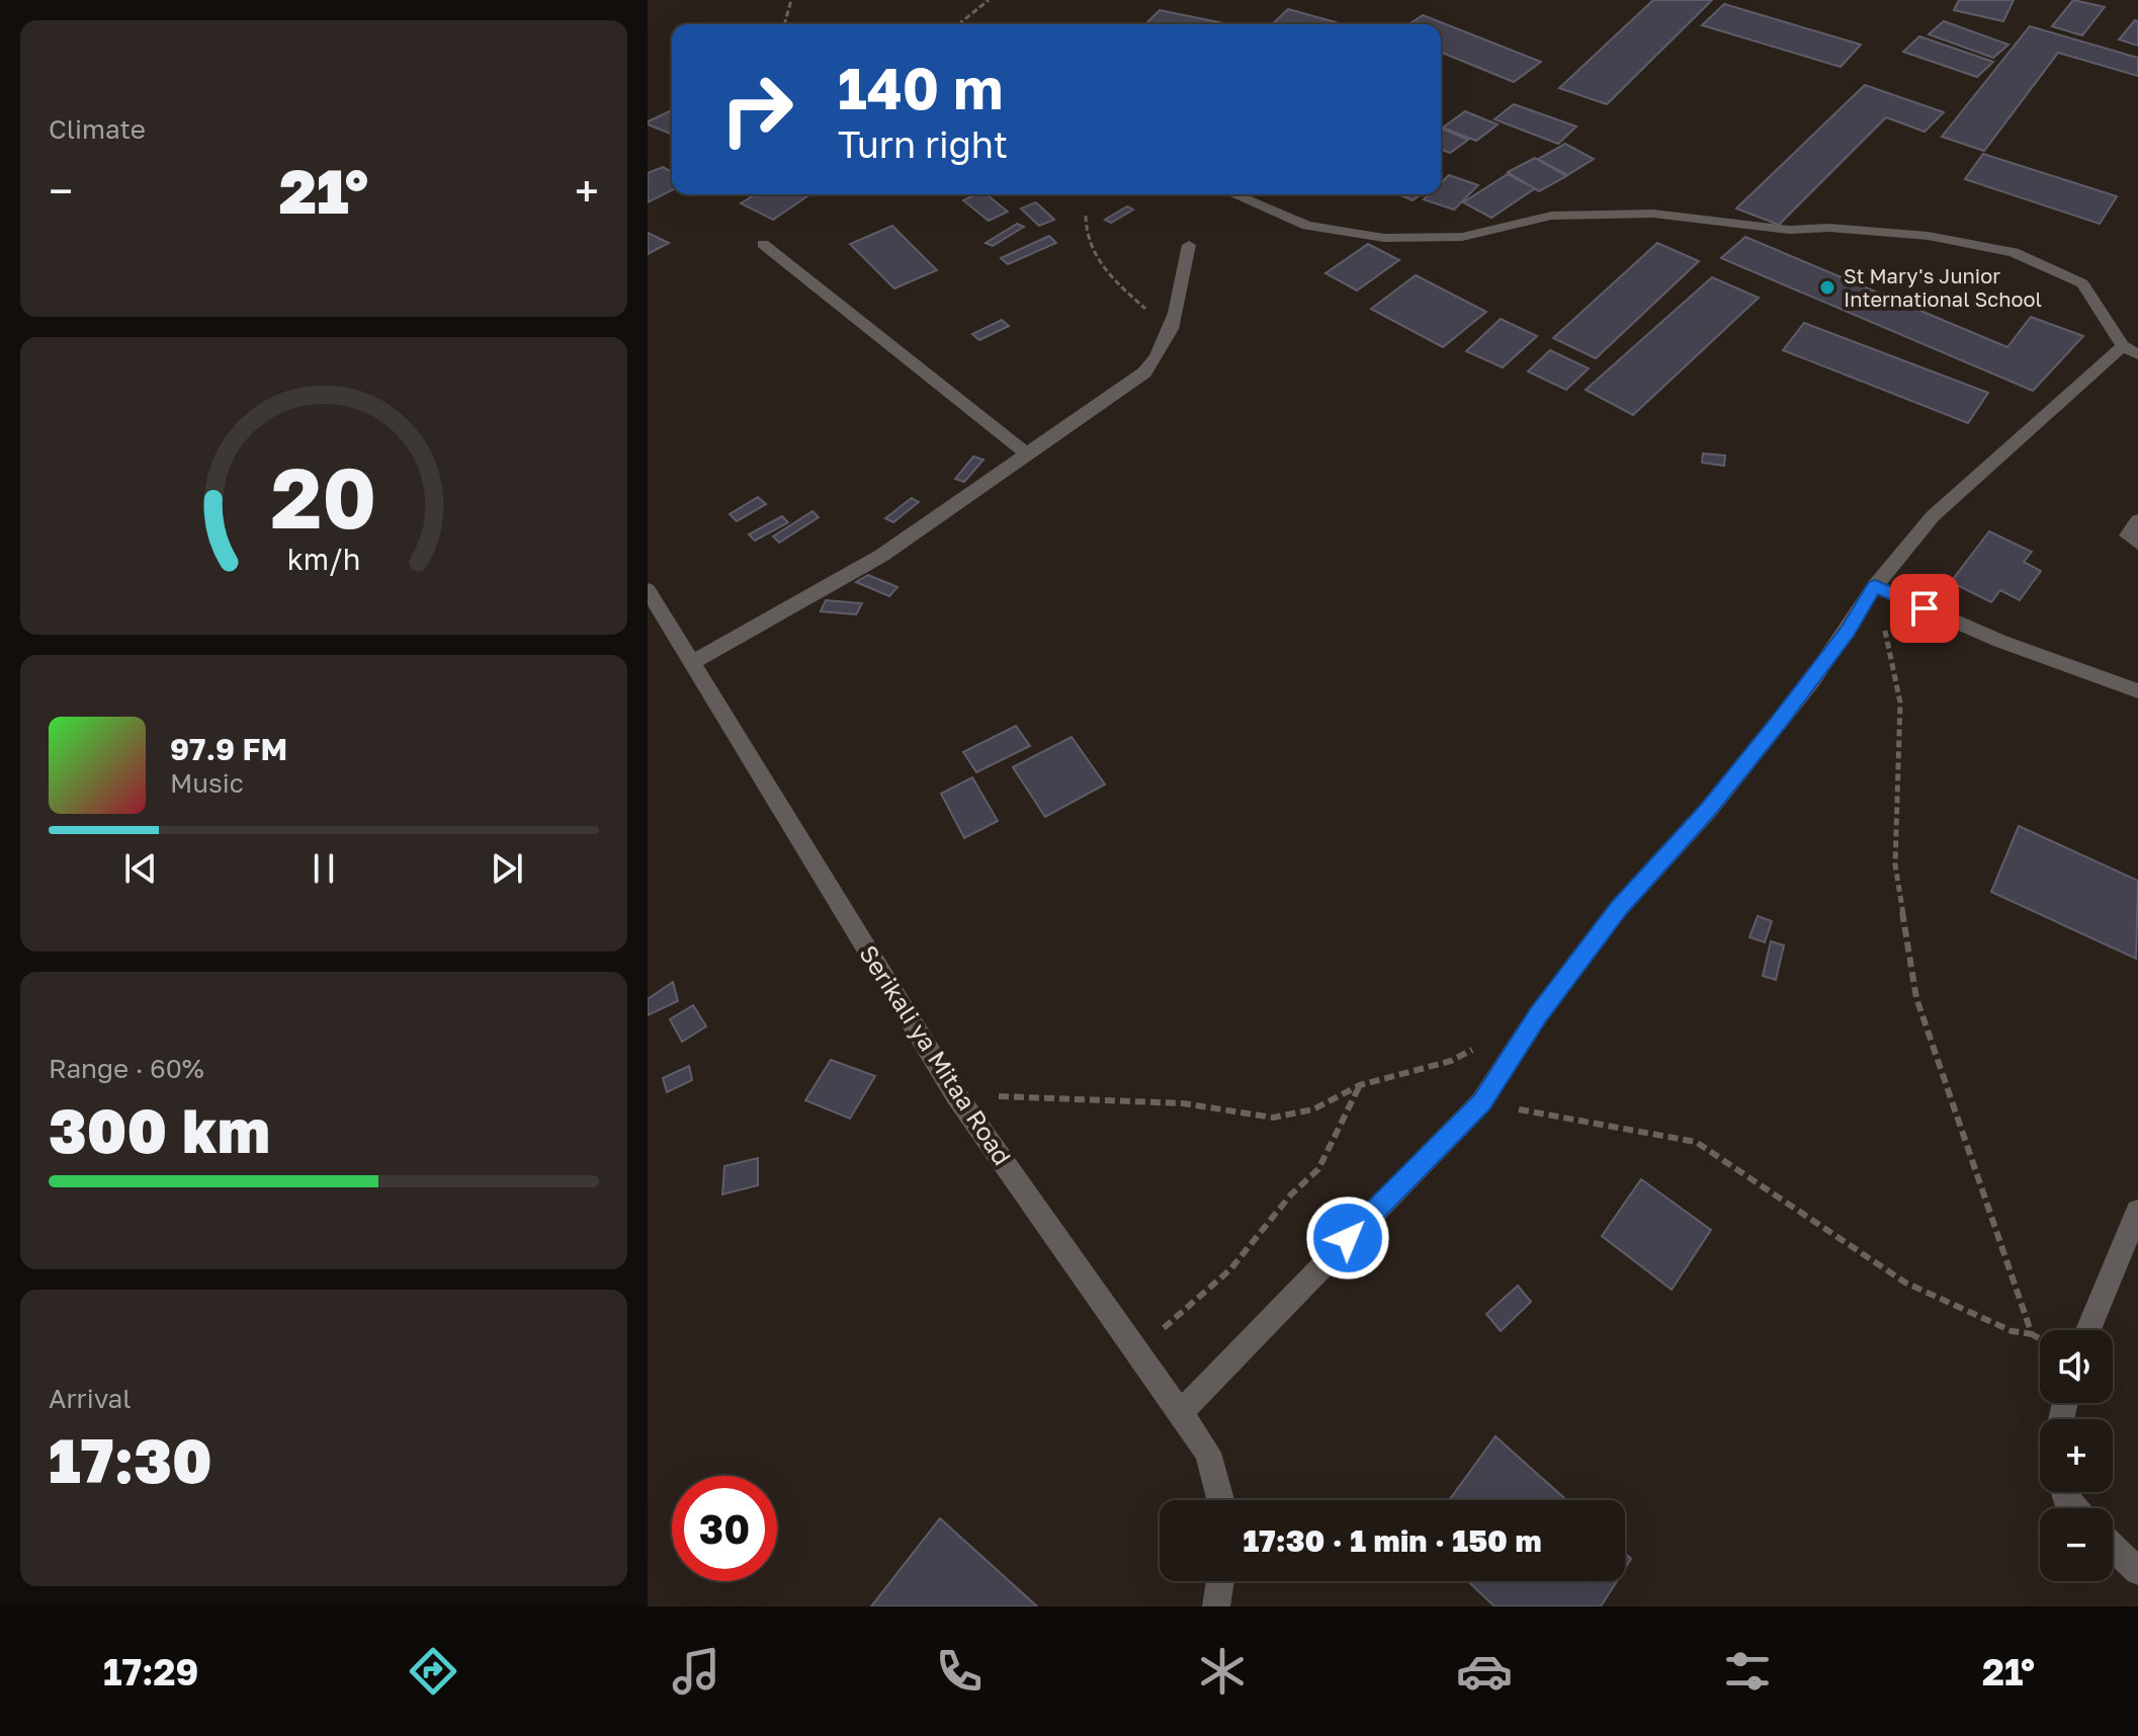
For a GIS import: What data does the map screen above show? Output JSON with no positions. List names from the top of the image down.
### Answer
{
  "streets": {
    "street": ["Serikali ya Mitaa Road"]
  },
  "places": ["St Mary's Junior International School"],
  "page": {
    "tile": [
      "Climate",
      ["Range · 60%", "300 km"],
      ["Arrival", "17:30"]
    ],
    "turn": ["140 m", "Turn right"],
    "heat": ["−", "21°", "+"],
    "song": ["97.9 FM", "Music"],
    "map_buttons": ["+", "−"],
    "limit": "30",
    "trip": "17:30 · 1 min · 150 m",
    "tabs": ["17:29", "21°"],
    "gauge": ["20", "km/h"]
  }
}
